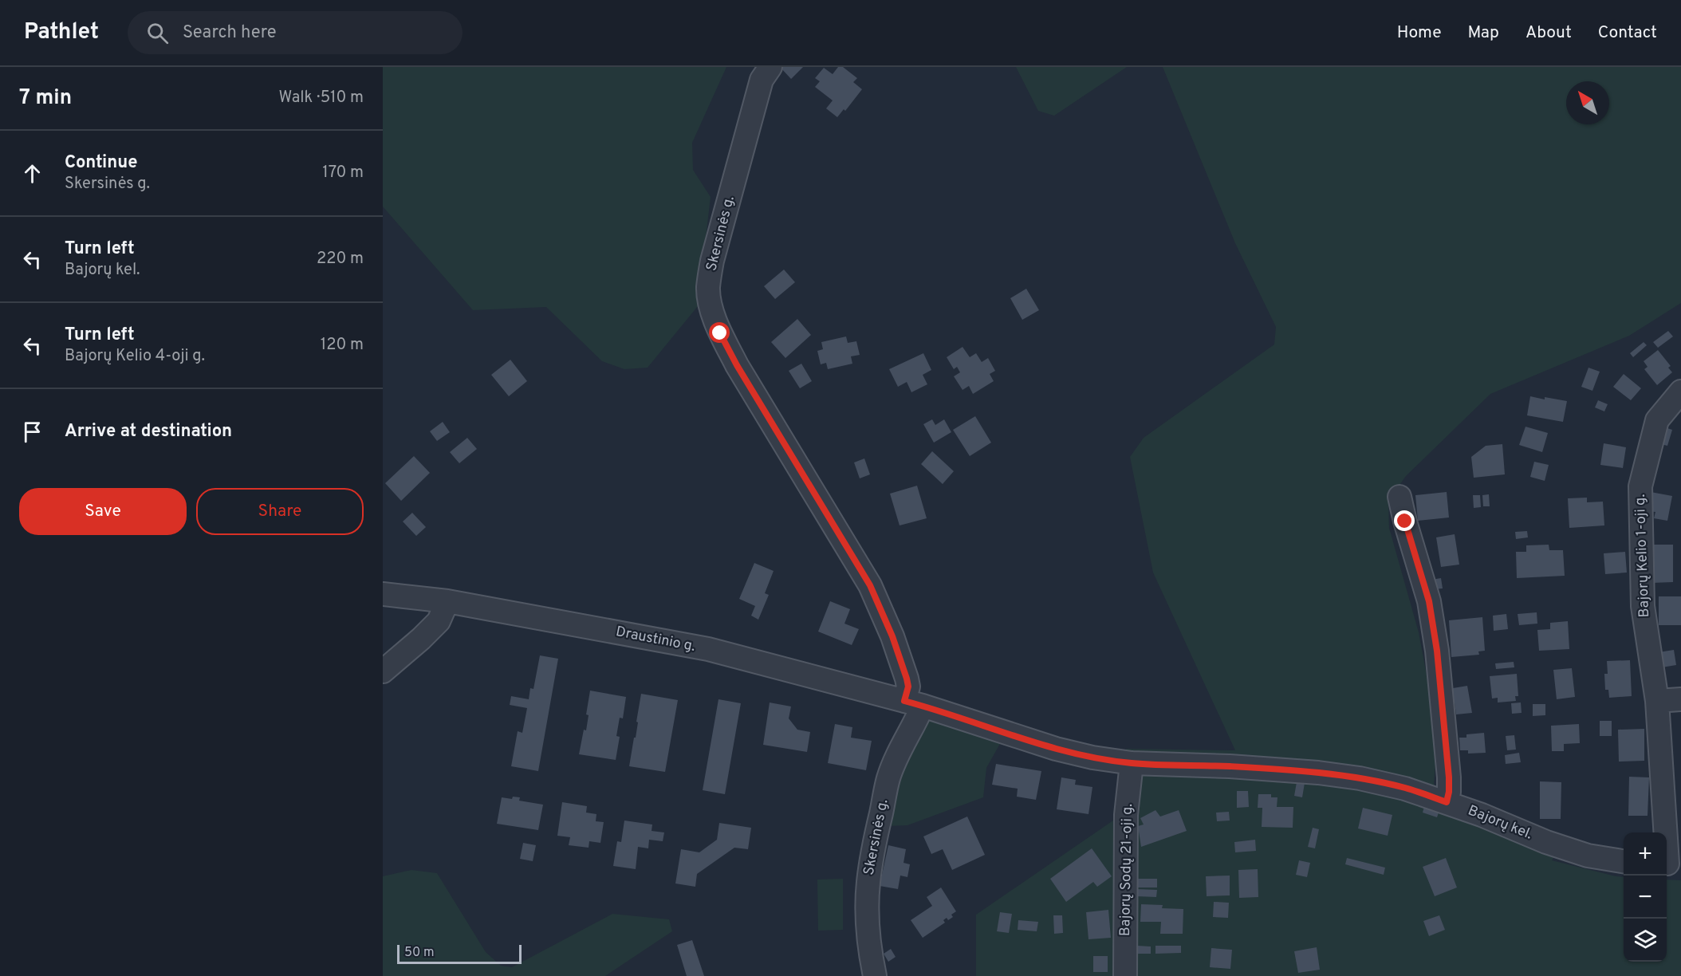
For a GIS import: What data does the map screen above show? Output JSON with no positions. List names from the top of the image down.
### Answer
{
  "streets": {
    "street": [
      "Skersinės g.",
      "Bajorų Kelio 1-oji g.",
      "Draustinio g.",
      "Bajorų kel.",
      "Bajorų Sodų 21-oji g."
    ]
  },
  "crossings": [
    ["Skersinės g.", "Draustinio g."],
    ["Skersinės g.", "Bajorų kel."],
    ["Draustinio g.", "Bajorų kel."],
    ["Bajorų kel.", "Bajorų Sodų 21-oji g."]
  ],
  "scale_bar": "50 m",
  "north": "top left",
  "page": {
    "header": "Pathlet",
    "search": "Search here",
    "nav": [
      "Home",
      "Map",
      "About",
      "Contact"
    ],
    "heading": ["7 min", "Walk · 510 m"],
    "list": [
      ["Continue", "Skersinės g.", "170 m"],
      ["Turn left", "Bajorų kel.", "220 m"],
      ["Turn left", "Bajorų Kelio 4-oji g.", "120 m"],
      "Arrive at destination"
    ],
    "buttons": ["Save", "Share"],
    "map_buttons": ["+", "−"],
    "scale": "50 m"
  }
}
